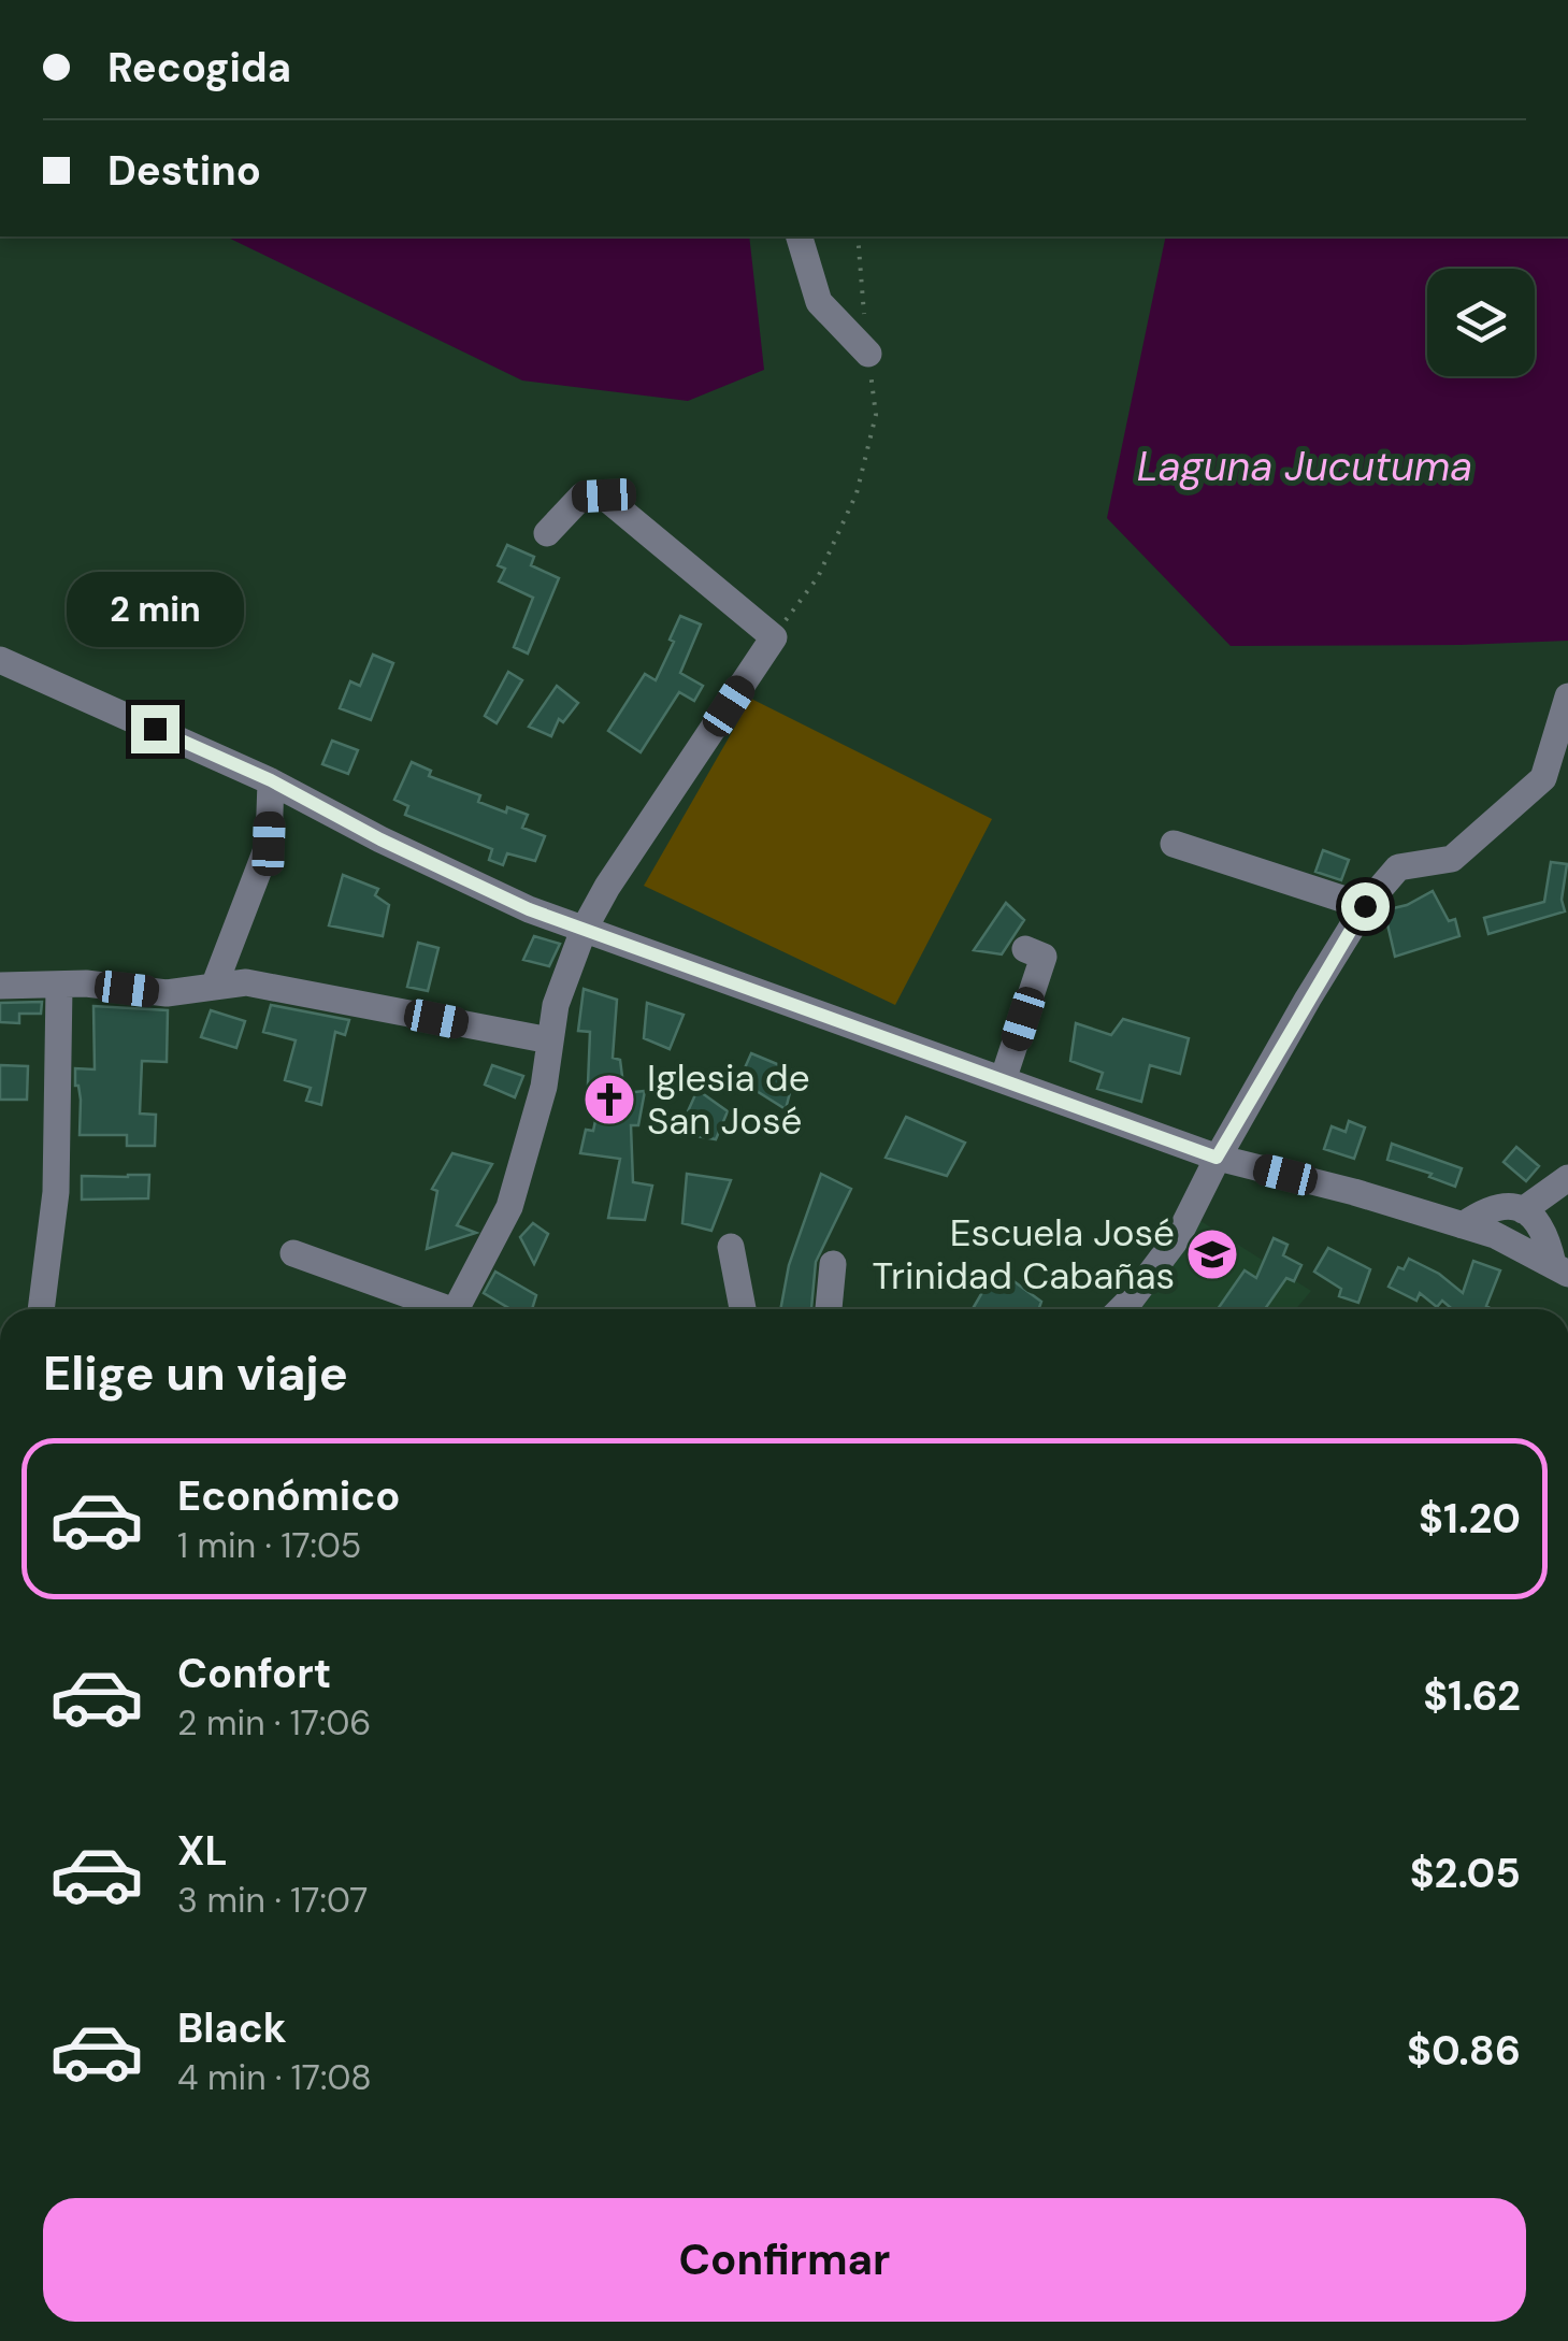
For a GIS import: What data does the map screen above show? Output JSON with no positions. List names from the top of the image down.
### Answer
{
  "water": ["Laguna Jucutuma"],
  "places": {
    "church": ["Iglesia de San José"],
    "school or university": ["Escuela José Trinidad Cabañas"]
  },
  "page": {
    "banner": ["Recogida", "Destino"],
    "bubble": "2 min",
    "heading": "Elige un viaje",
    "list": [
      {
        "name": "Económico",
        "note": "1 min · 17:05",
        "value": "$1.20"
      },
      {
        "name": "Confort",
        "note": "2 min · 17:06",
        "value": "$1.62"
      },
      {
        "name": "XL",
        "note": "3 min · 17:07",
        "value": "$2.05"
      },
      {
        "name": "Black",
        "note": "4 min · 17:08",
        "value": "$0.86"
      }
    ],
    "buttons": "Confirmar"
  }
}
